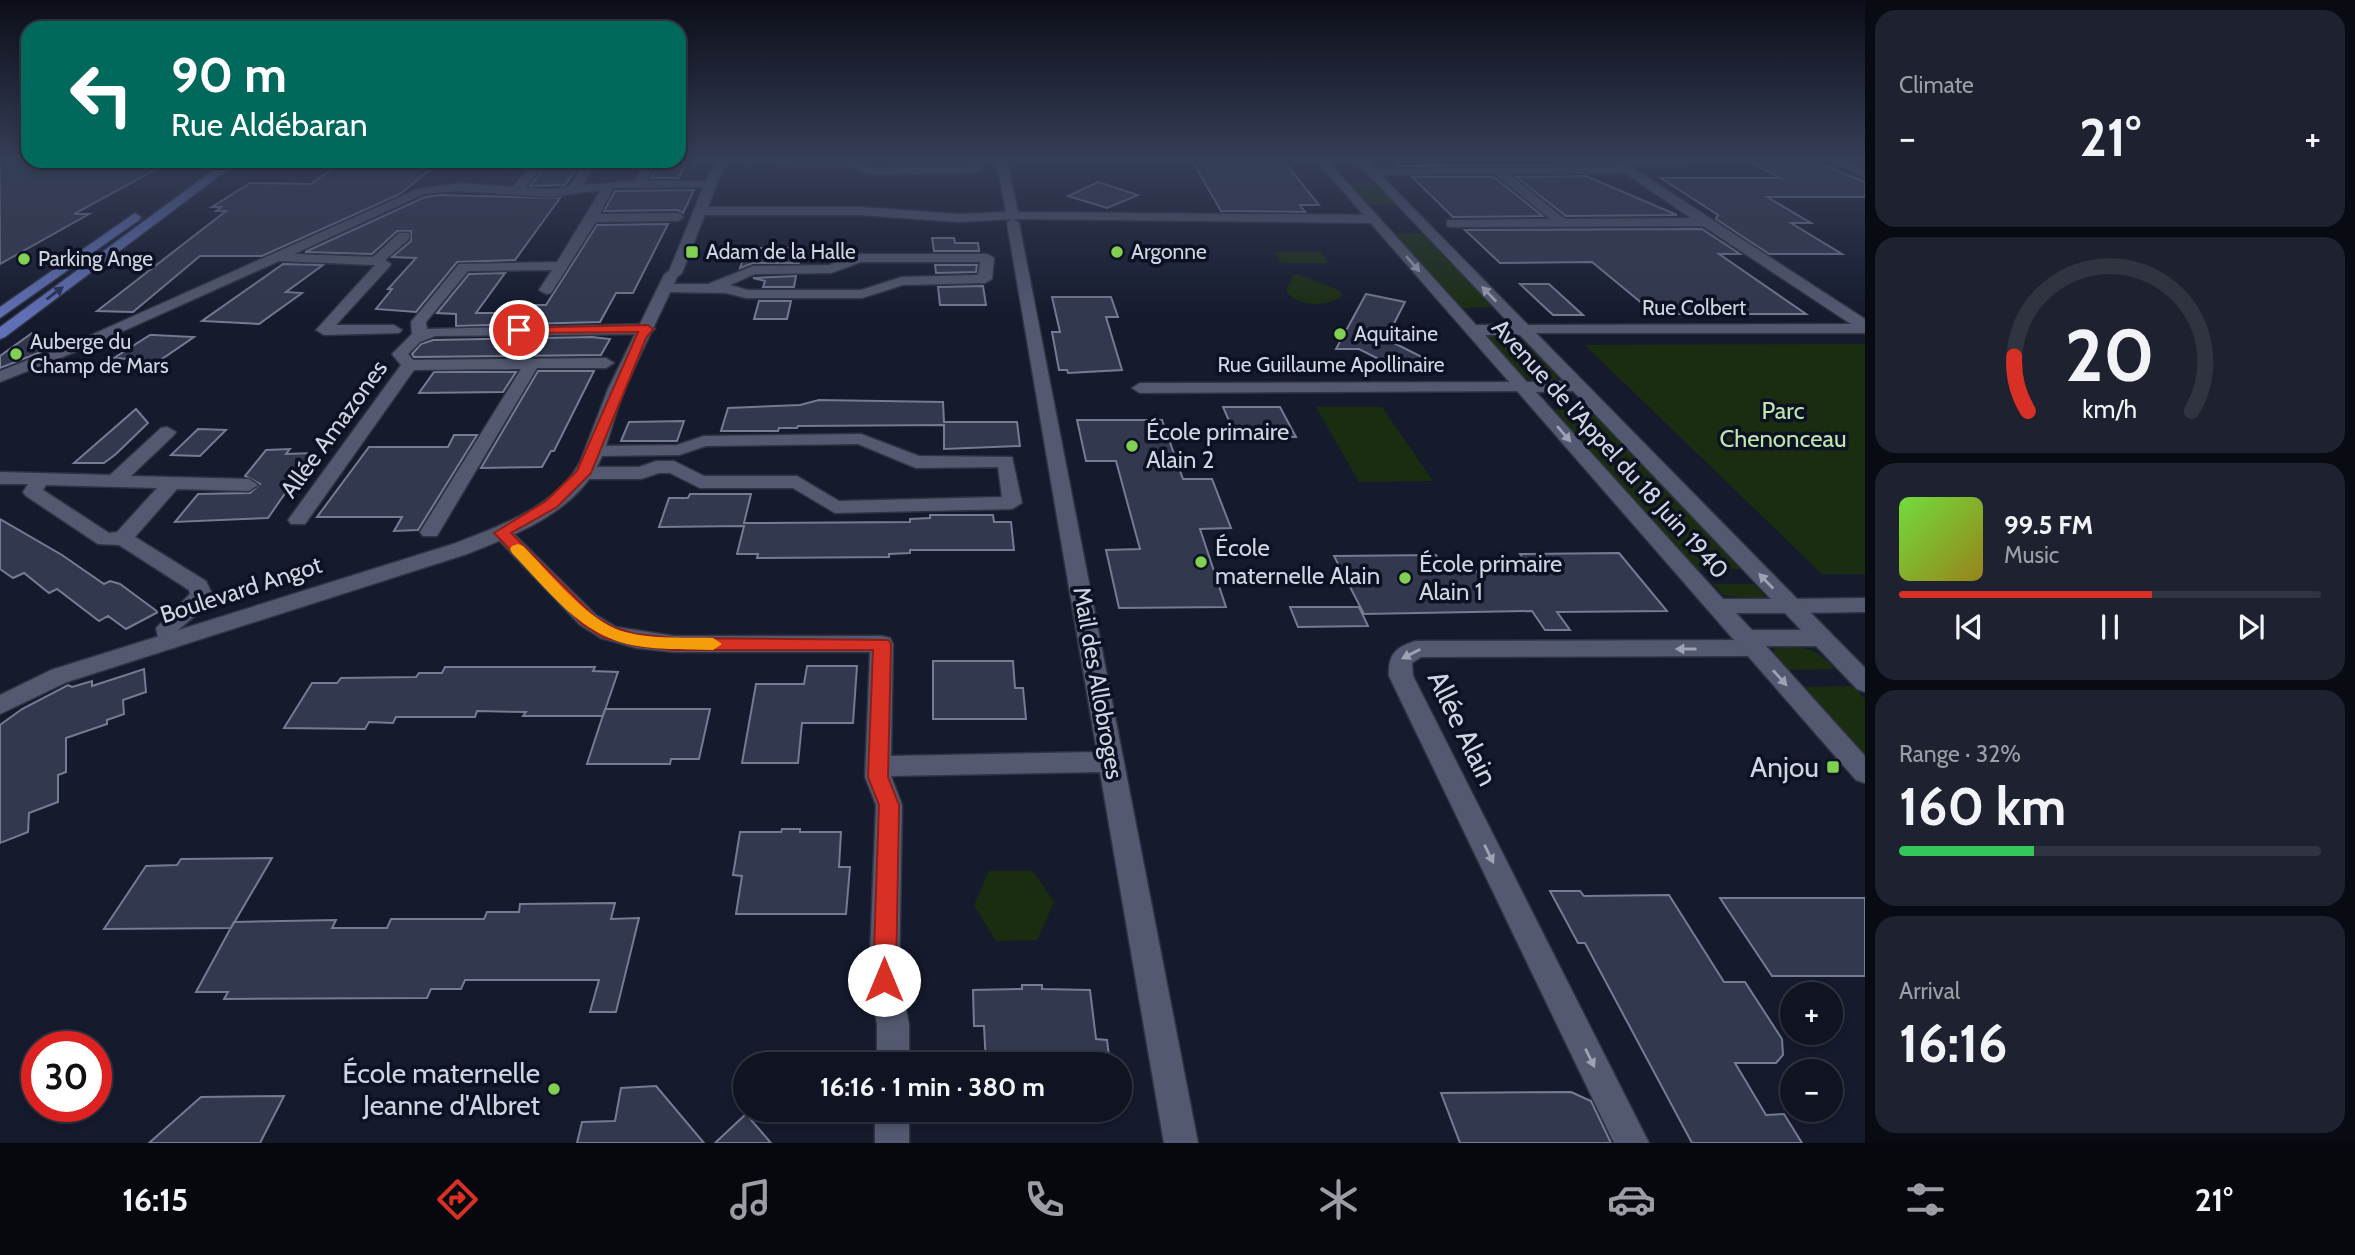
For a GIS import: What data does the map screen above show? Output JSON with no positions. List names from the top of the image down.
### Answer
{
  "streets": {
    "street": [
      "Rue Colbert",
      "Rue Guillaume Apollinaire",
      "Allée Amazones",
      "Avenue de l'Appel du 18 Juin 1940",
      "Boulevard Angot",
      "Mail des Allobroges",
      "Allée Alain"
    ]
  },
  "crossings": [
    ["Rue Colbert", "Avenue de l'Appel du 18 Juin 1940"],
    ["Rue Guillaume Apollinaire", "Avenue de l'Appel du 18 Juin 1940"],
    ["Avenue de l'Appel du 18 Juin 1940", "Allée Alain"]
  ],
  "parks": ["Parc Chenonceau"],
  "places": {
    "transit": ["Adam de la Halle", "Anjou"],
    "other": [
      "Argonne",
      "Parking Ange",
      "Aquitaine",
      "Auberge du Champ de Mars",
      "École primaire Alain 2",
      "École maternelle Alain",
      "École primaire Alain 1",
      "École maternelle Jeanne d'Albret"
    ]
  },
  "page": {
    "tile": [
      "Climate",
      ["Range · 32%", "160 km"],
      ["Arrival", "16:16"]
    ],
    "turn": ["90 m", "Rue Aldébaran"],
    "heat": ["−", "21°", "+"],
    "song": ["99.5 FM", "Music"],
    "map_buttons": ["+", "−"],
    "limit": "30",
    "trip": "16:16 · 1 min · 380 m",
    "tabs": ["16:15", "21°"],
    "gauge": ["20", "km/h"]
  }
}
